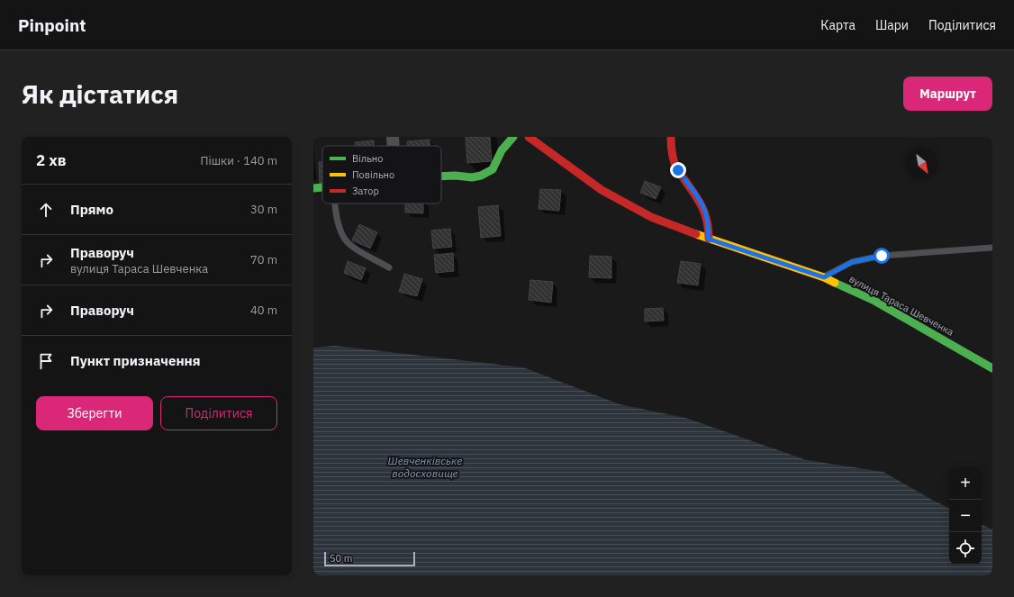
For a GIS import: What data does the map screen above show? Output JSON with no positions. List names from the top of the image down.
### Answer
{
  "streets": {
    "main road": ["вулиця Тараса Шевченка"]
  },
  "water": ["Шевченківське водосховище"],
  "legend": ["Вільно", "Повільно", "Затор"],
  "scale_bar": "50 m",
  "north": "bottom right",
  "page": {
    "header": "Pinpoint",
    "nav": ["Карта", "Шари", "Поділитися"],
    "buttons": [
      "Маршрут",
      ["Зберегти", "Поділитися"]
    ],
    "title": "Як дістатися",
    "heading": ["2 хв", "Пішки · 140 m"],
    "list": [
      ["Прямо", "30 m"],
      ["Праворуч", "вулиця Тараса Шевченка", "70 m"],
      ["Праворуч", "40 m"],
      "Пункт призначення"
    ],
    "map_buttons": ["+", "−"],
    "scale": "50 m"
  }
}
